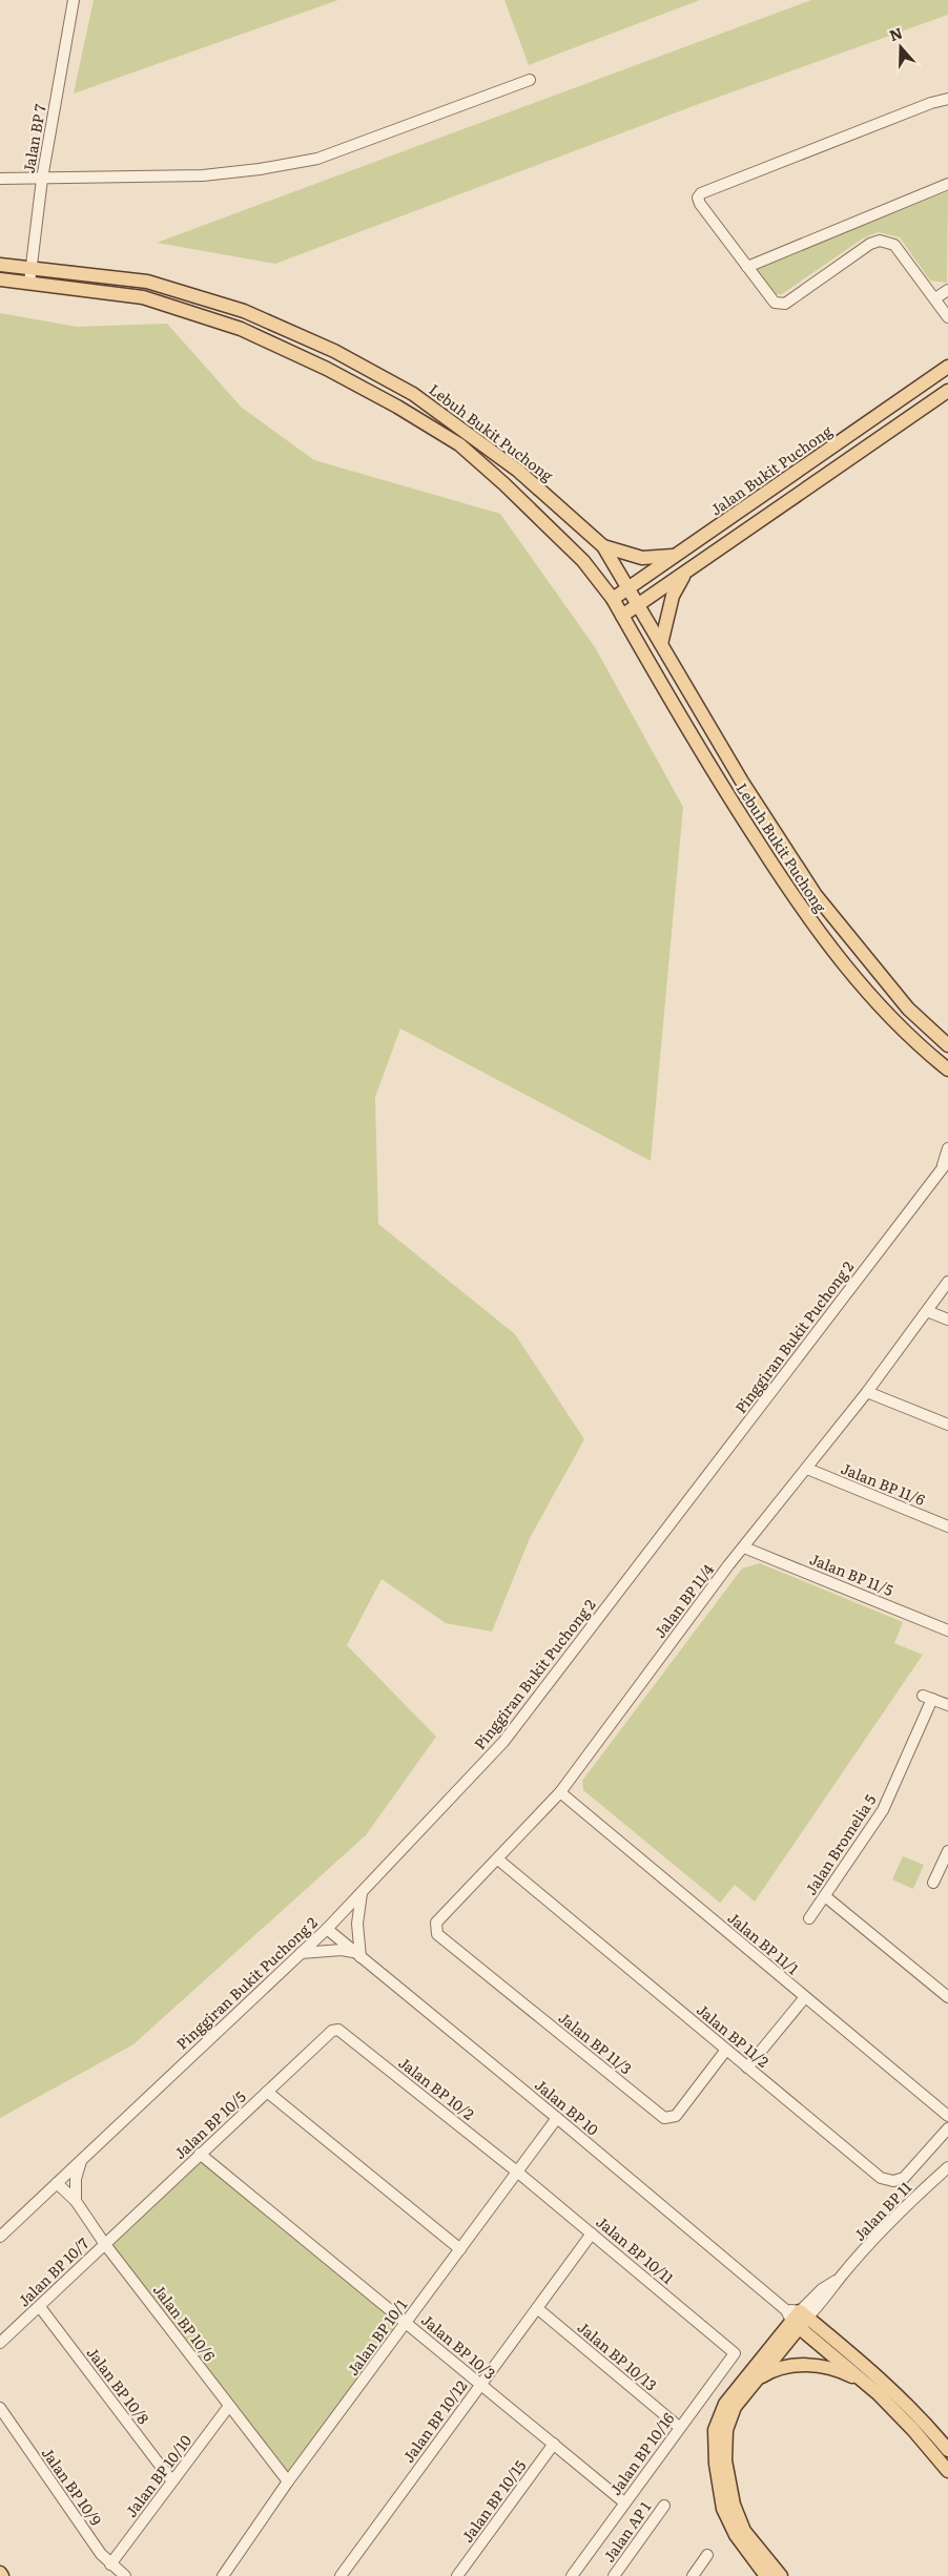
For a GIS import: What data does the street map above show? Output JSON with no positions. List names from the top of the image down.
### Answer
{
  "streets": {
    "main road": ["Lebuh Bukit Puchong", "Jalan Bukit Puchong"],
    "street": [
      "Jalan BP 7",
      "Pinggiran Bukit Puchong 2",
      "Jalan BP 11/6",
      "Jalan BP 11/5",
      "Jalan BP 11/4",
      "Jalan Bromelia 5",
      "Jalan BP 11/1",
      "Jalan BP 11/2",
      "Jalan BP 11/3",
      "Jalan BP 10/2",
      "Jalan BP 10",
      "Jalan BP 10/5",
      "Jalan BP 11",
      "Jalan BP 10/11",
      "Jalan BP 10/7",
      "Jalan BP 10/6",
      "Jalan BP 10/1",
      "Jalan BP 10/3",
      "Jalan BP 10/13",
      "Jalan BP 10/8",
      "Jalan BP 10/12",
      "Jalan BP 10/16",
      "Jalan BP 10/10",
      "Jalan BP 10/9",
      "Jalan BP 10/15",
      "Jalan AP 1"
    ]
  },
  "crossings": [
    ["Jalan BP 7", "Lebuh Bukit Puchong"],
    ["Lebuh Bukit Puchong", "Jalan Bukit Puchong"],
    ["Pinggiran Bukit Puchong 2", "Jalan BP 10"],
    ["Pinggiran Bukit Puchong 2", "Jalan BP 10/6"],
    ["Jalan BP 11/6", "Jalan BP 11/4"],
    ["Jalan BP 11/5", "Jalan BP 11/4"],
    ["Jalan BP 11/4", "Jalan BP 11/1"],
    ["Jalan BP 11/4", "Jalan BP 11/2"],
    ["Jalan BP 11/4", "Jalan BP 11/3"],
    ["Jalan BP 11/2", "Jalan BP 11/3"],
    ["Jalan BP 10/2", "Jalan BP 10/5"],
    ["Jalan BP 10/2", "Jalan BP 10/11"],
    ["Jalan BP 10/2", "Jalan BP 10/1"],
    ["Jalan BP 10", "Jalan BP 11"],
    ["Jalan BP 10", "Jalan BP 10/1"],
    ["Jalan BP 10/5", "Jalan BP 10/7"],
    ["Jalan BP 10/5", "Jalan BP 10/6"],
    ["Jalan BP 10/5", "Jalan BP 10/3"],
    ["Jalan BP 10/11", "Jalan BP 10/1"],
    ["Jalan BP 10/11", "Jalan BP 10/12"],
    ["Jalan BP 10/11", "Jalan BP 10/16"],
    ["Jalan BP 10/7", "Jalan BP 10/6"],
    ["Jalan BP 10/7", "Jalan BP 10/8"],
    ["Jalan BP 10/6", "Jalan BP 10/1"],
    ["Jalan BP 10/6", "Jalan BP 10/10"],
    ["Jalan BP 10/1", "Jalan BP 10/3"],
    ["Jalan BP 10/3", "Jalan BP 10/12"],
    ["Jalan BP 10/3", "Jalan BP 10/16"],
    ["Jalan BP 10/3", "Jalan BP 10/15"],
    ["Jalan BP 10/13", "Jalan BP 10/12"],
    ["Jalan BP 10/13", "Jalan BP 10/16"],
    ["Jalan BP 10/8", "Jalan BP 10/10"],
    ["Jalan BP 10/10", "Jalan BP 10/9"]
  ],
  "north": "top"
}
